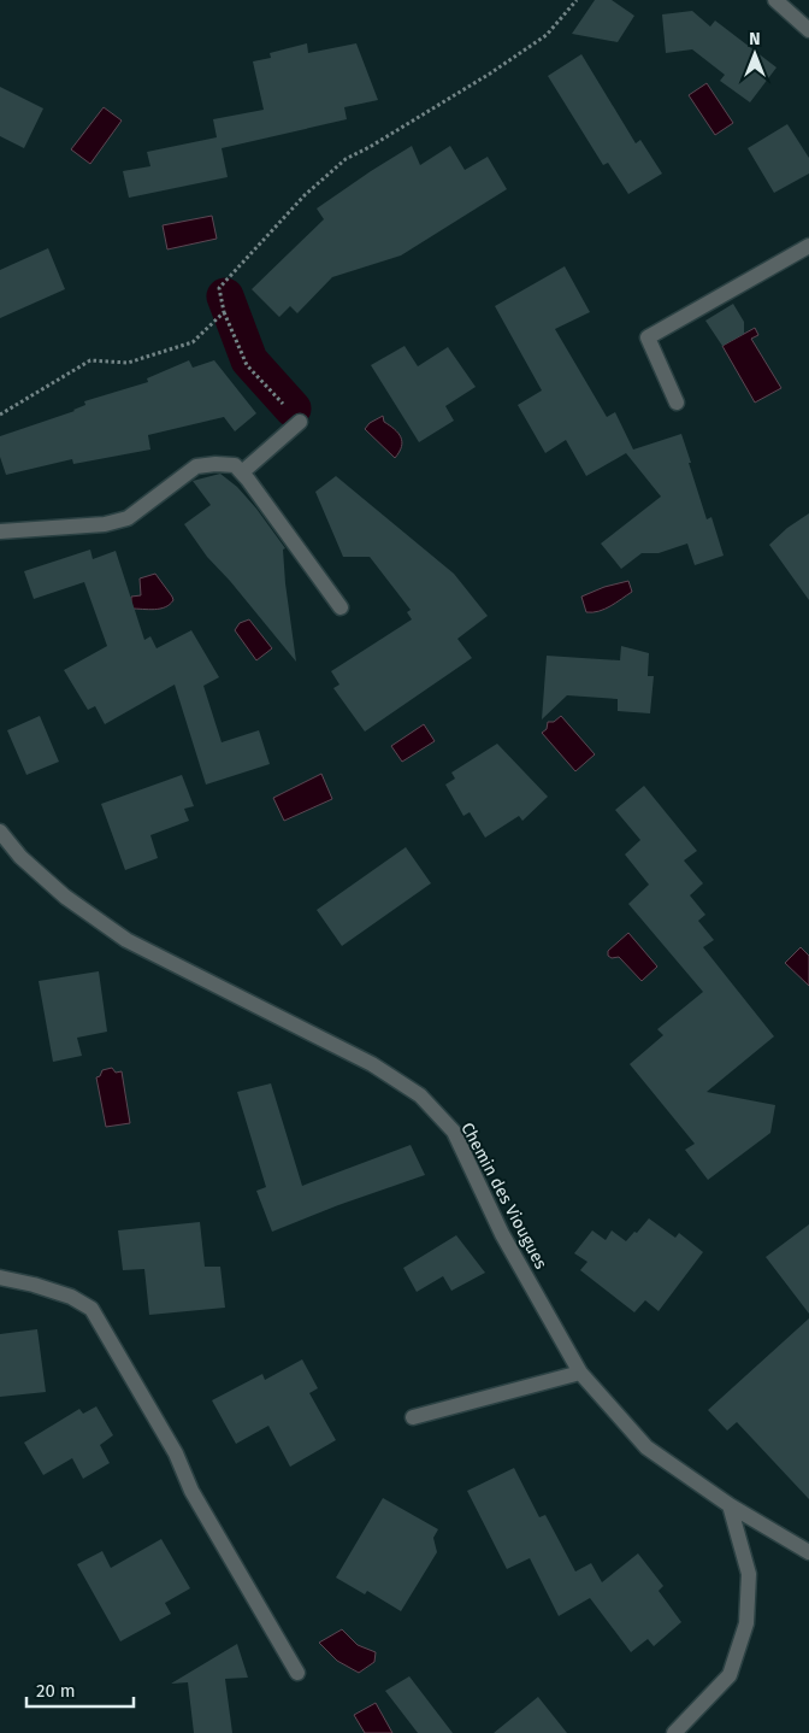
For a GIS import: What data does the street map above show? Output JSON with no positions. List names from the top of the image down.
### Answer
{
  "streets": {
    "street": ["Chemin des Viougues"]
  },
  "scale_bar": "20 m",
  "north": "top"
}
